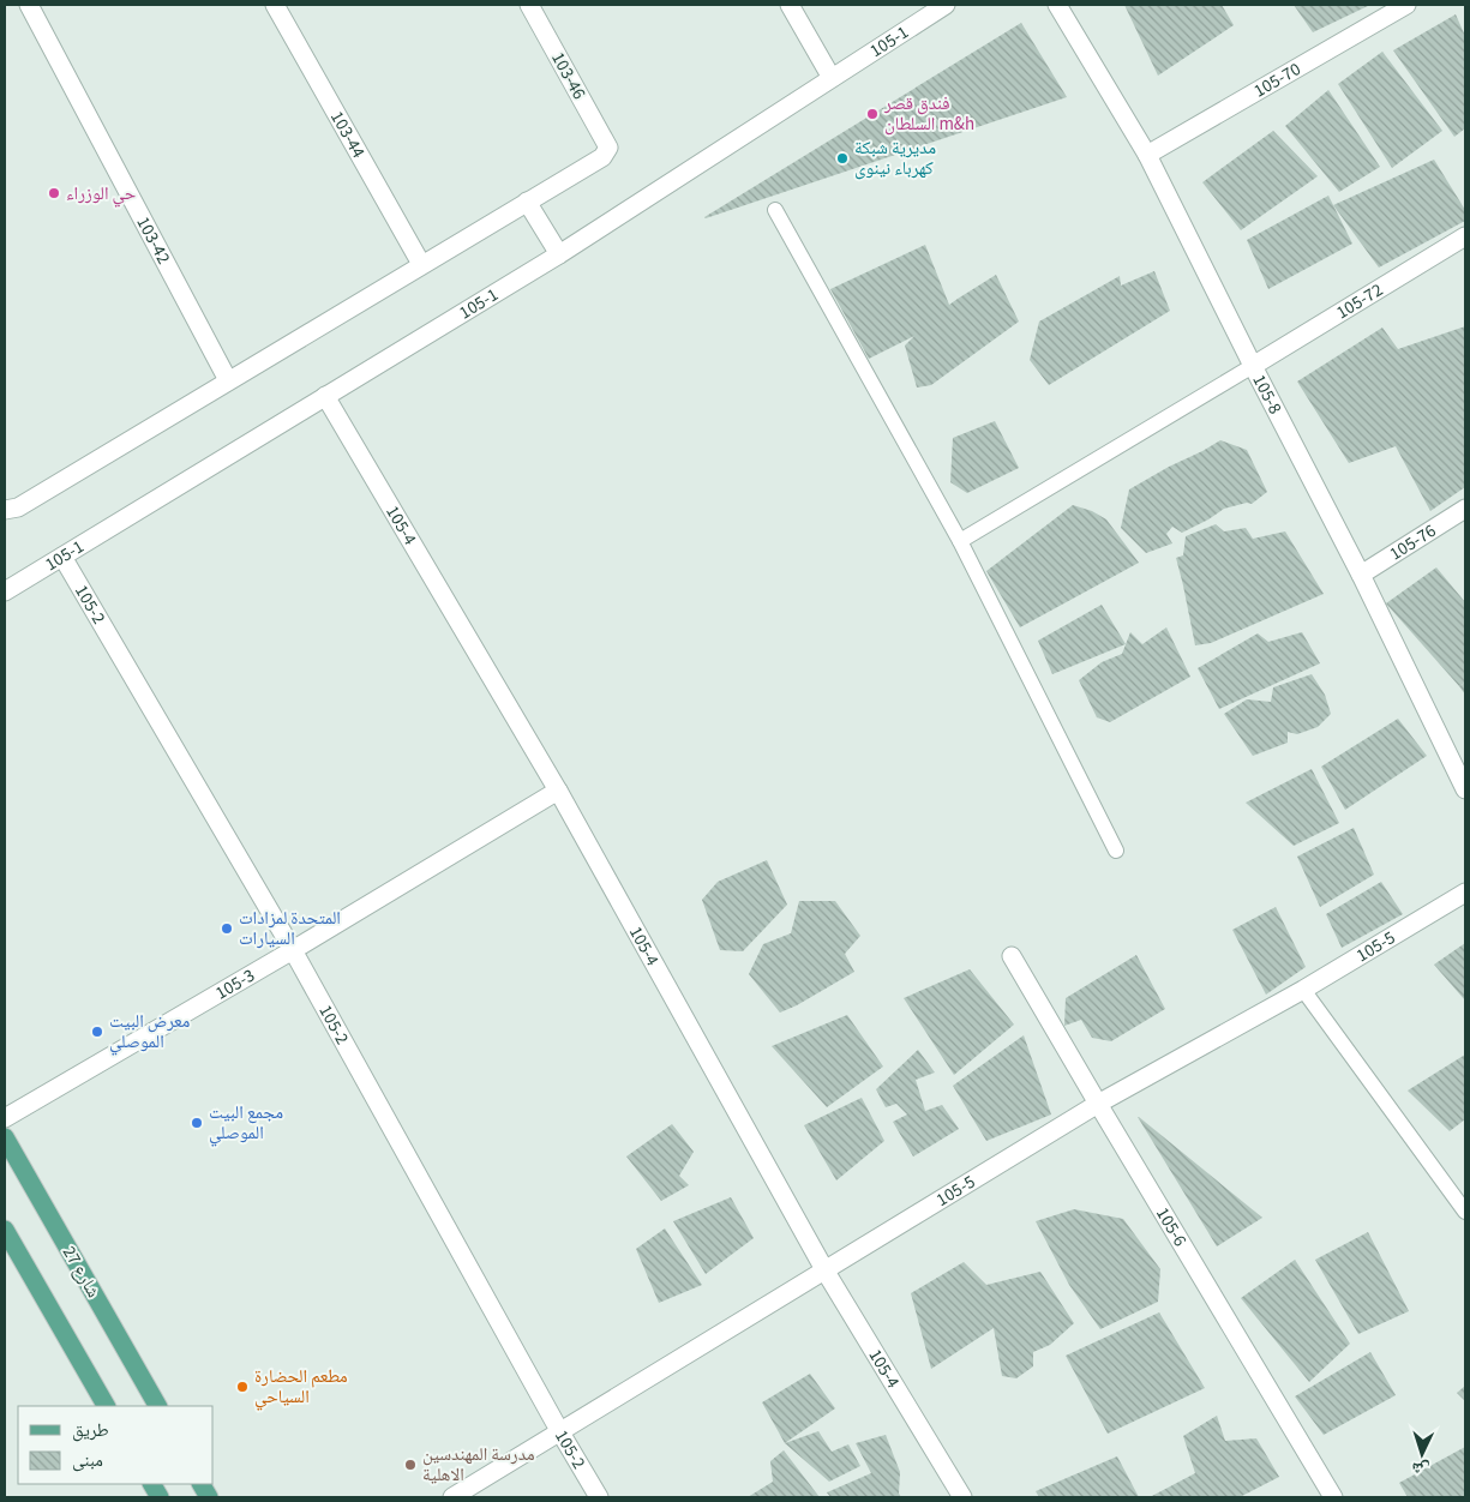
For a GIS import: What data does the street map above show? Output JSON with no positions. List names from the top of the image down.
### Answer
{
  "streets": {
    "main road": ["شارع 27"],
    "street": [
      "105-1",
      "103-46",
      "105-70",
      "103-44",
      "103-42",
      "105-72",
      "105-8",
      "105-4",
      "105-76",
      "105-2",
      "105-5",
      "105-3",
      "105-6"
    ]
  },
  "crossings": [
    ["105-1", "105-4"],
    ["105-1", "105-2"],
    ["105-70", "105-8"],
    ["105-72", "105-8"],
    ["105-8", "105-76"],
    ["105-4", "105-5"],
    ["105-4", "105-3"],
    ["105-2", "105-5"],
    ["105-2", "105-3"],
    ["105-5", "105-6"]
  ],
  "places": [
    "فندق قصر السلطان m&h",
    "مديرية شبكة كهرباء نينوى",
    "حي الوزراء",
    "المتحدة لمزادات السيارات",
    "معرض البيت الموصلي",
    "مجمع البيت الموصلي",
    "مطعم الحضارة السياحي",
    "مدرسة المهندسين الاهلية"
  ],
  "legend": ["طريق", "مبنى"],
  "north": "bottom"
}
